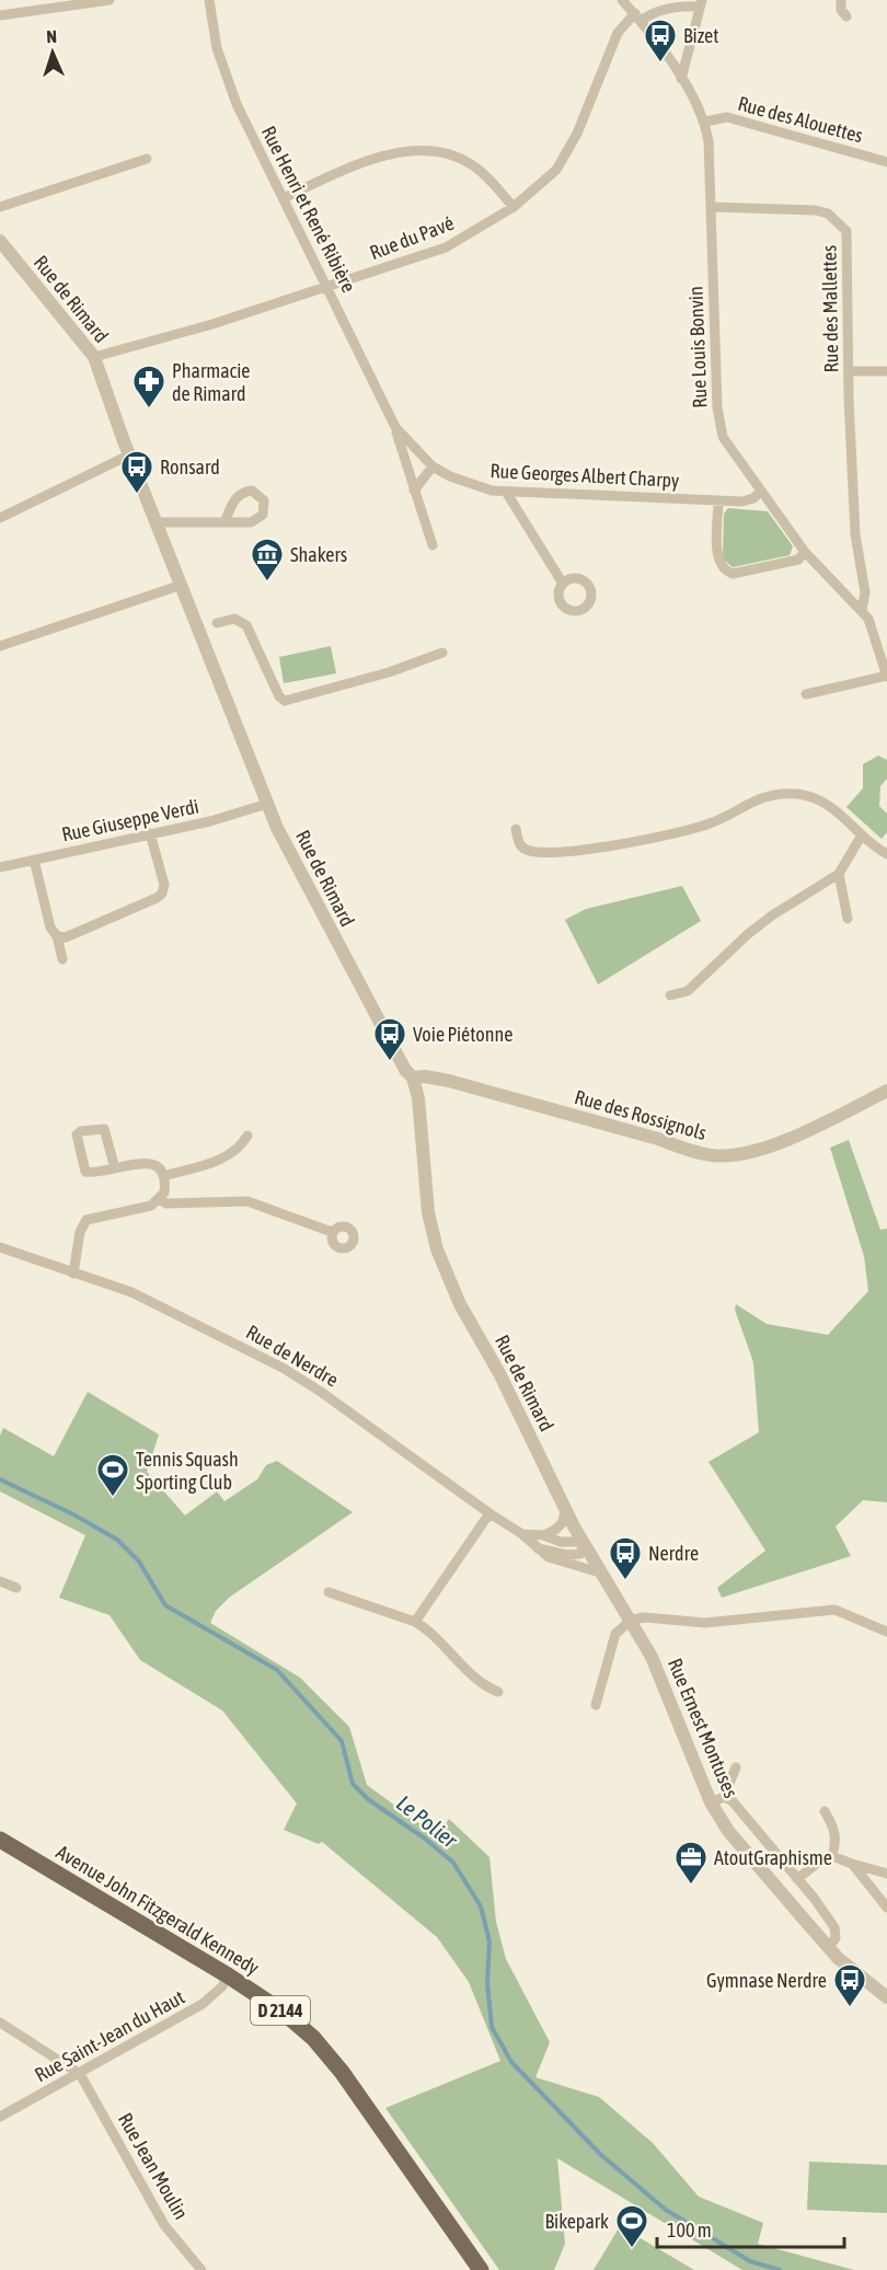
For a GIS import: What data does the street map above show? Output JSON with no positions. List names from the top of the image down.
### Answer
{
  "streets": {
    "main road": ["Avenue John Fitzgerald Kennedy", "D 2144"],
    "street": [
      "Rue des Alouettes",
      "Rue Henri et René Ribière",
      "Rue du Pavé",
      "Rue de Rimard",
      "Rue des Mallettes",
      "Rue Louis Bonvin",
      "Rue Georges Albert Charpy",
      "Rue Giuseppe Verdi",
      "Rue des Rossignols",
      "Rue de Nerdre",
      "Rue Ernest Montuses",
      "Rue Saint-Jean du Haut",
      "Rue Jean Moulin"
    ]
  },
  "crossings": [
    ["Rue Henri et René Ribière", "Rue du Pavé"],
    ["Rue Henri et René Ribière", "Rue Georges Albert Charpy"],
    ["Rue du Pavé", "Rue de Rimard"],
    ["Rue de Rimard", "Rue Giuseppe Verdi"],
    ["Rue de Rimard", "Rue des Rossignols"],
    ["Rue de Rimard", "Rue de Nerdre"],
    ["Rue de Rimard", "Rue Ernest Montuses"],
    ["Rue des Mallettes", "Rue Louis Bonvin"],
    ["Rue Louis Bonvin", "Rue Georges Albert Charpy"],
    ["Rue de Nerdre", "Rue Ernest Montuses"],
    ["Avenue John Fitzgerald Kennedy", "Rue Saint-Jean du Haut"],
    ["Rue Saint-Jean du Haut", "Rue Jean Moulin"]
  ],
  "water": ["Le Polier"],
  "places": {
    "bus stop": [
      "Bizet",
      "Ronsard",
      "Voie Piétonne",
      "Nerdre",
      "Gymnase Nerdre"
    ],
    "pharmacy": ["Pharmacie de Rimard"],
    "museum": ["Shakers"],
    "sports": ["Tennis Squash Sporting Club", "Bikepark"],
    "office": ["AtoutGraphisme"]
  },
  "scale_bar": "100 m",
  "north": "top"
}
